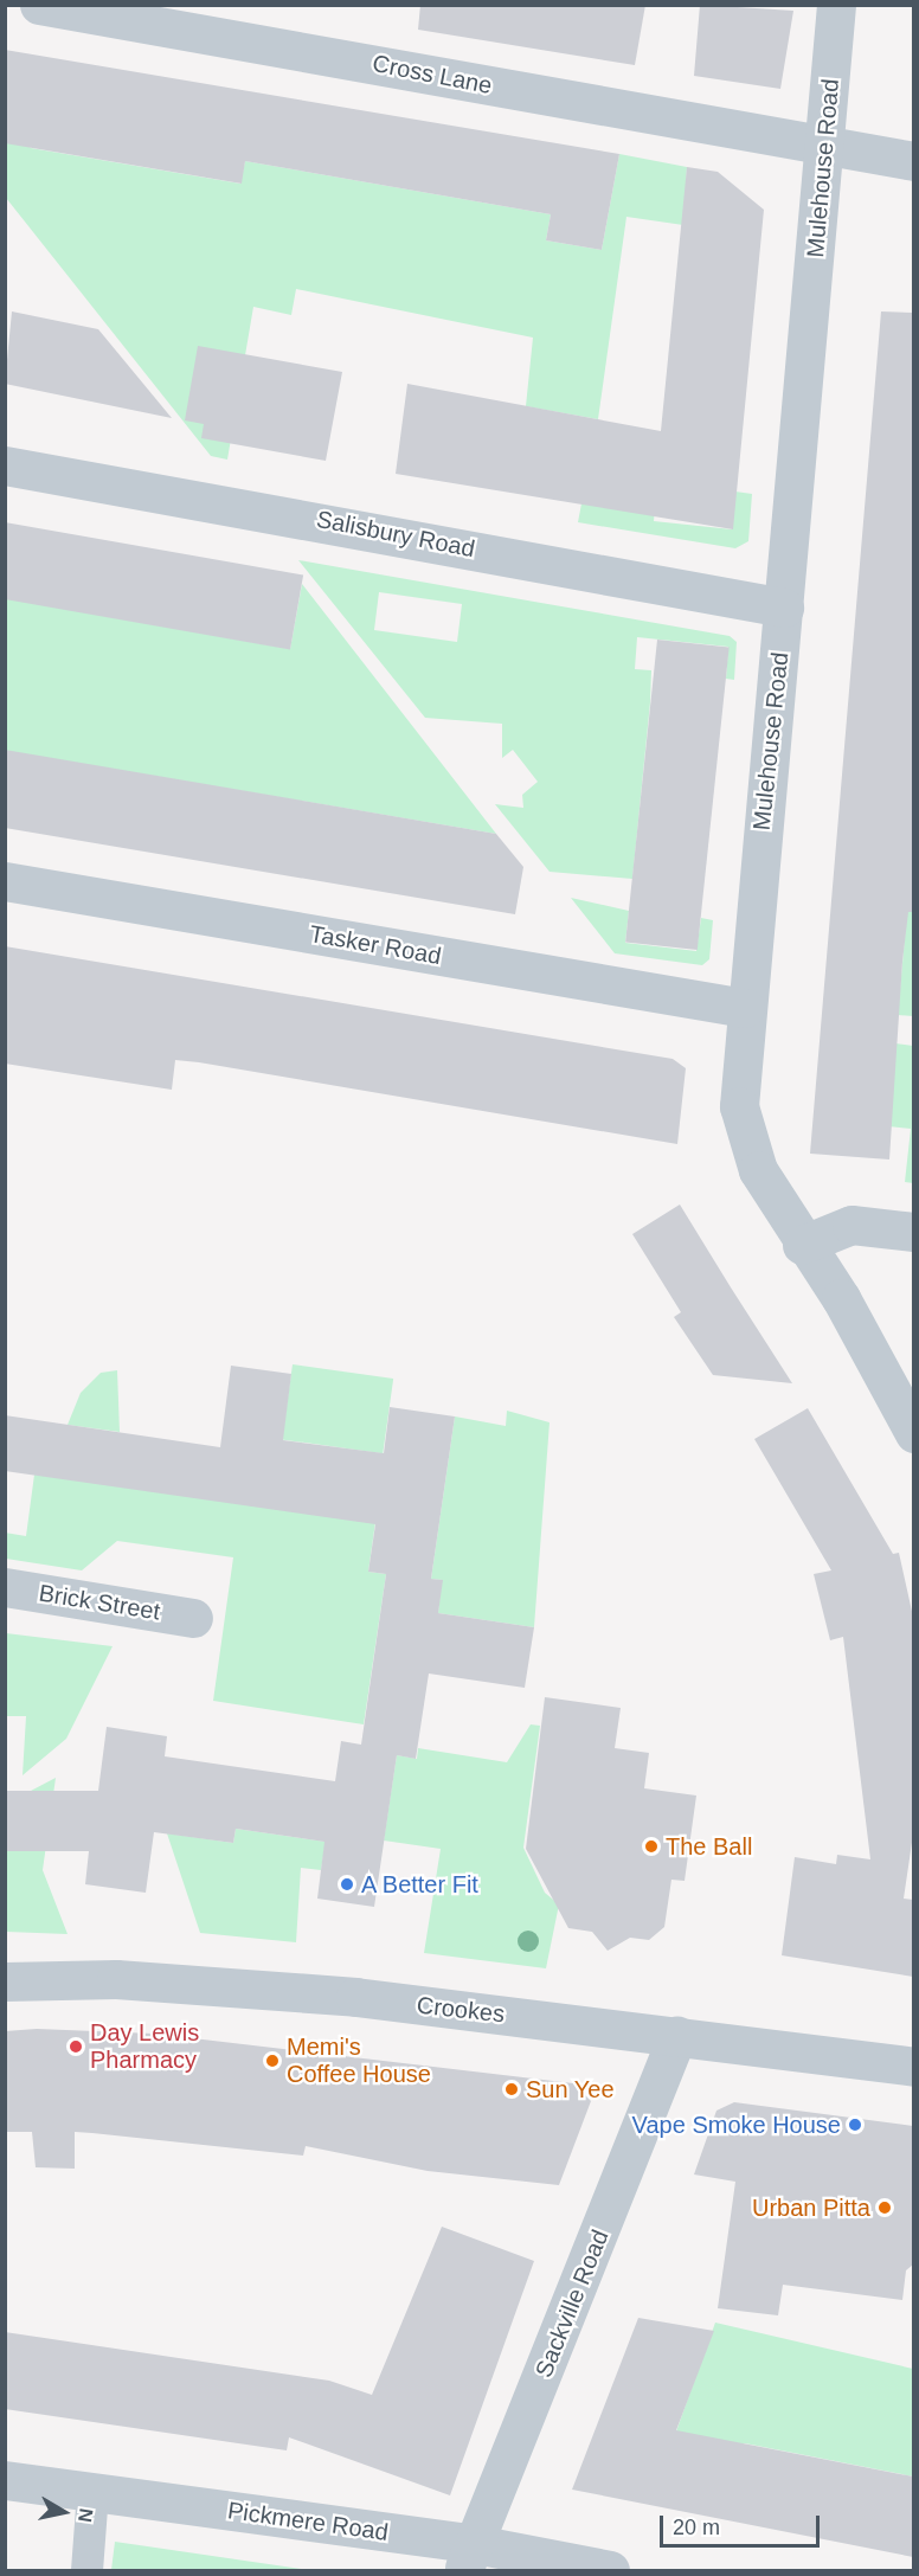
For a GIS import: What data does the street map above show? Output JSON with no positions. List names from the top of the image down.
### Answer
{
  "streets": {
    "street": [
      "Cross Lane",
      "Mulehouse Road",
      "Salisbury Road",
      "Tasker Road",
      "Brick Street",
      "Crookes",
      "Sackville Road",
      "Pickmere Road"
    ]
  },
  "crossings": [
    ["Cross Lane", "Mulehouse Road"],
    ["Mulehouse Road", "Salisbury Road"],
    ["Mulehouse Road", "Tasker Road"],
    ["Crookes", "Sackville Road"],
    ["Sackville Road", "Pickmere Road"]
  ],
  "places": [
    "The Ball",
    "A Better Fit",
    "Day Lewis Pharmacy",
    "Memi's Coffee House",
    "Sun Yee",
    "Vape Smoke House",
    "Urban Pitta"
  ],
  "scale_bar": "20 m",
  "north": "right"
}
